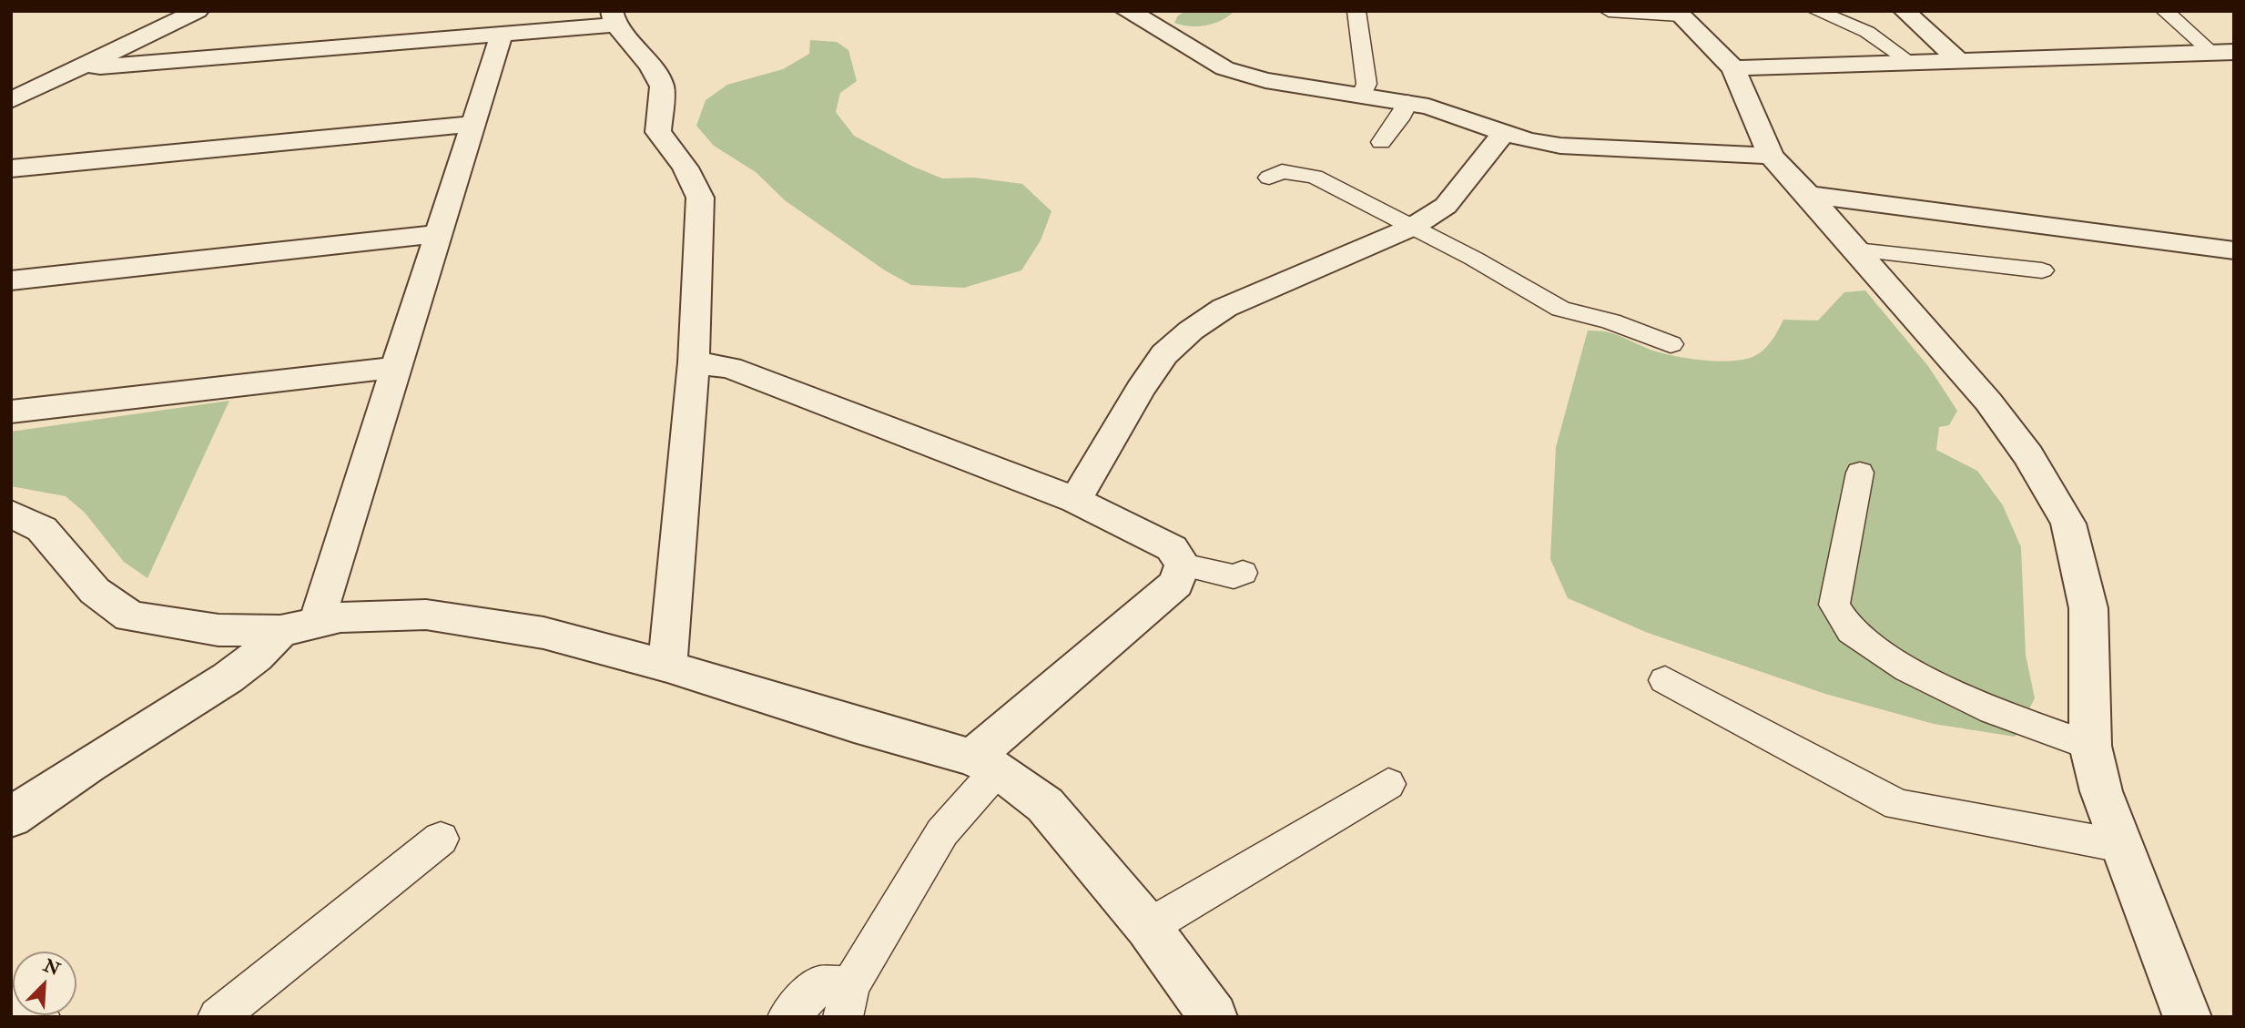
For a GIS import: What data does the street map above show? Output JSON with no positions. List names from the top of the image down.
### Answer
{
  "north": "top right"
}
